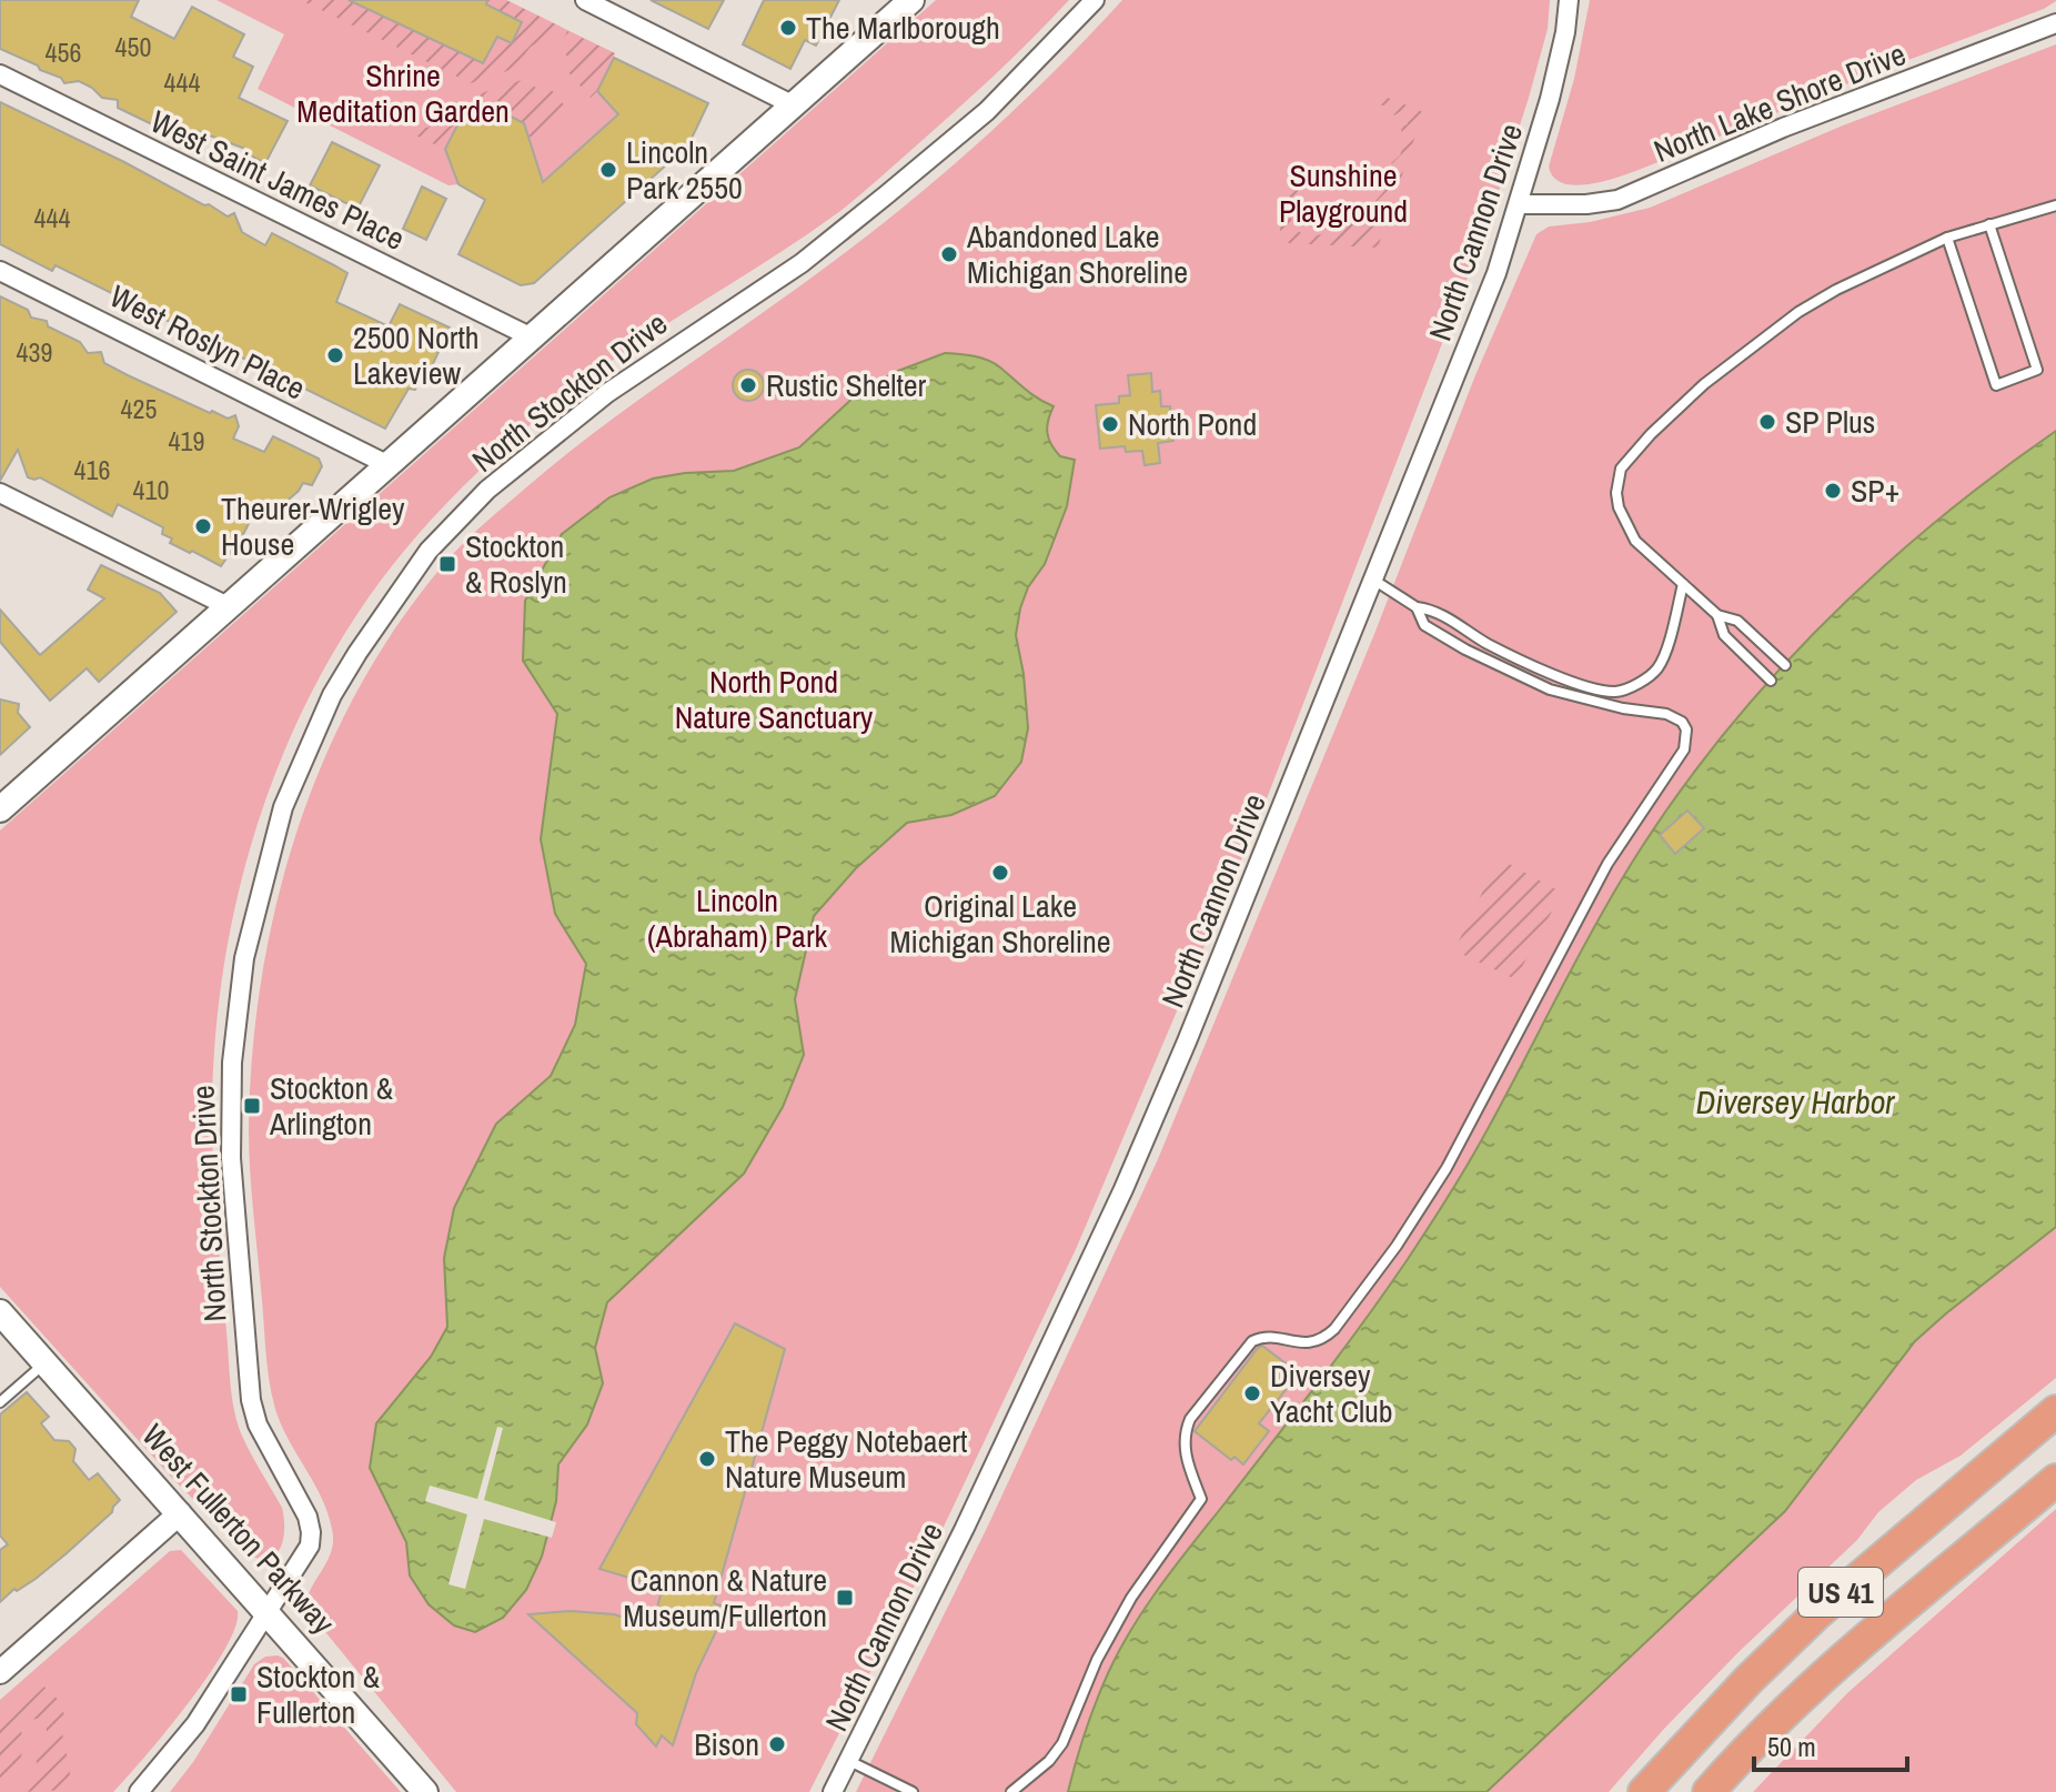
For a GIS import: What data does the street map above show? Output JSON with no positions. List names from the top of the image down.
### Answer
{
  "streets": {
    "highway": ["US 41"],
    "main road": ["West Fullerton Parkway"],
    "street": [
      "North Lake Shore Drive",
      "West Saint James Place",
      "North Cannon Drive",
      "West Roslyn Place",
      "North Stockton Drive"
    ]
  },
  "crossings": [
    ["North Lake Shore Drive", "North Cannon Drive"],
    ["North Stockton Drive", "West Fullerton Parkway"]
  ],
  "water": ["Diversey Harbor"],
  "parks": [
    "Shrine Meditation Garden",
    "Sunshine Playground",
    "North Pond Nature Sanctuary",
    "Lincoln (Abraham) Park"
  ],
  "places": {
    "other": [
      "The Marlborough",
      "Lincoln Park 2550",
      "Abandoned Lake Michigan Shoreline",
      "2500 North Lakeview",
      "Rustic Shelter",
      "SP Plus",
      "North Pond",
      "SP+",
      "Theurer-Wrigley House",
      "Original Lake Michigan Shoreline",
      "Diversey Yacht Club",
      "The Peggy Notebaert Nature Museum",
      "Bison"
    ],
    "transit": [
      "Stockton & Roslyn",
      "Stockton & Arlington",
      "Cannon & Nature Museum/Fullerton",
      "Stockton & Fullerton"
    ]
  },
  "house_numbers": [
    "450",
    "456",
    "444",
    "444",
    "439",
    "425",
    "419",
    "416",
    "410"
  ],
  "scale_bar": "50 m"
}
